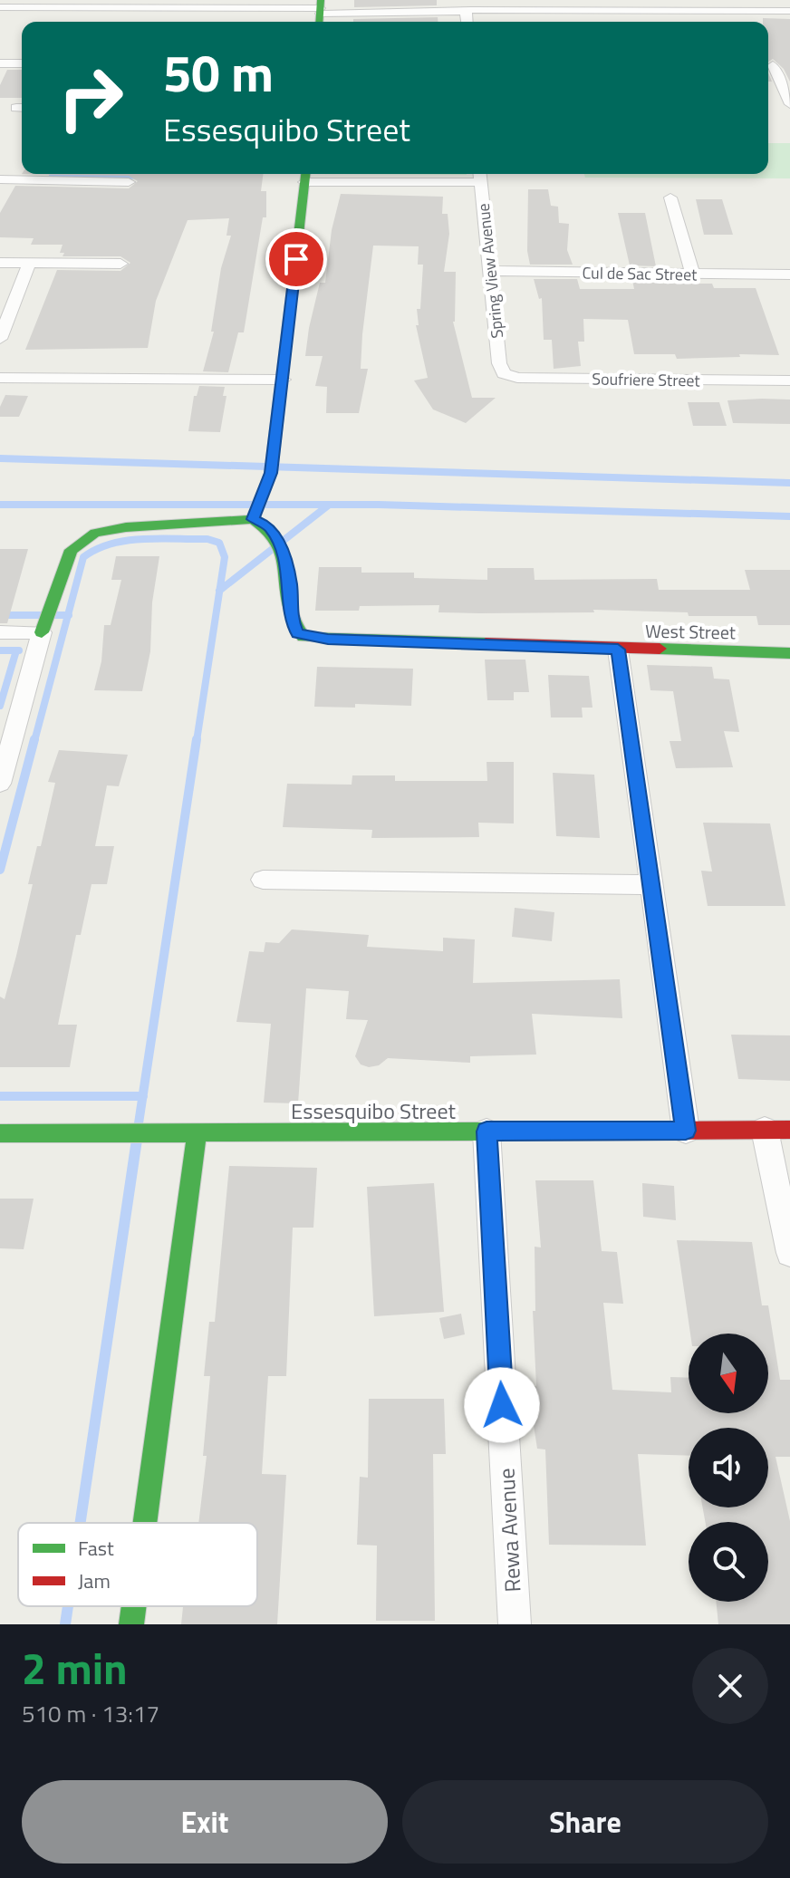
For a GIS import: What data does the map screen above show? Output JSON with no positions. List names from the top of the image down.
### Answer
{
  "streets": {
    "street": [
      "Spring View Avenue",
      "Cul de Sac Street",
      "Soufriere Street",
      "West Street",
      "Essesquibo Street",
      "Rewa Avenue"
    ]
  },
  "crossings": [
    ["Spring View Avenue", "Cul de Sac Street"],
    ["Spring View Avenue", "Soufriere Street"],
    ["Essesquibo Street", "Rewa Avenue"]
  ],
  "legend": ["Fast", "Jam"],
  "north": "bottom",
  "page": {
    "turn": ["50 m", "Essesquibo Street"],
    "heading": ["2 min", "510 m · 13:17"],
    "buttons": ["Exit", "Share"]
  }
}
